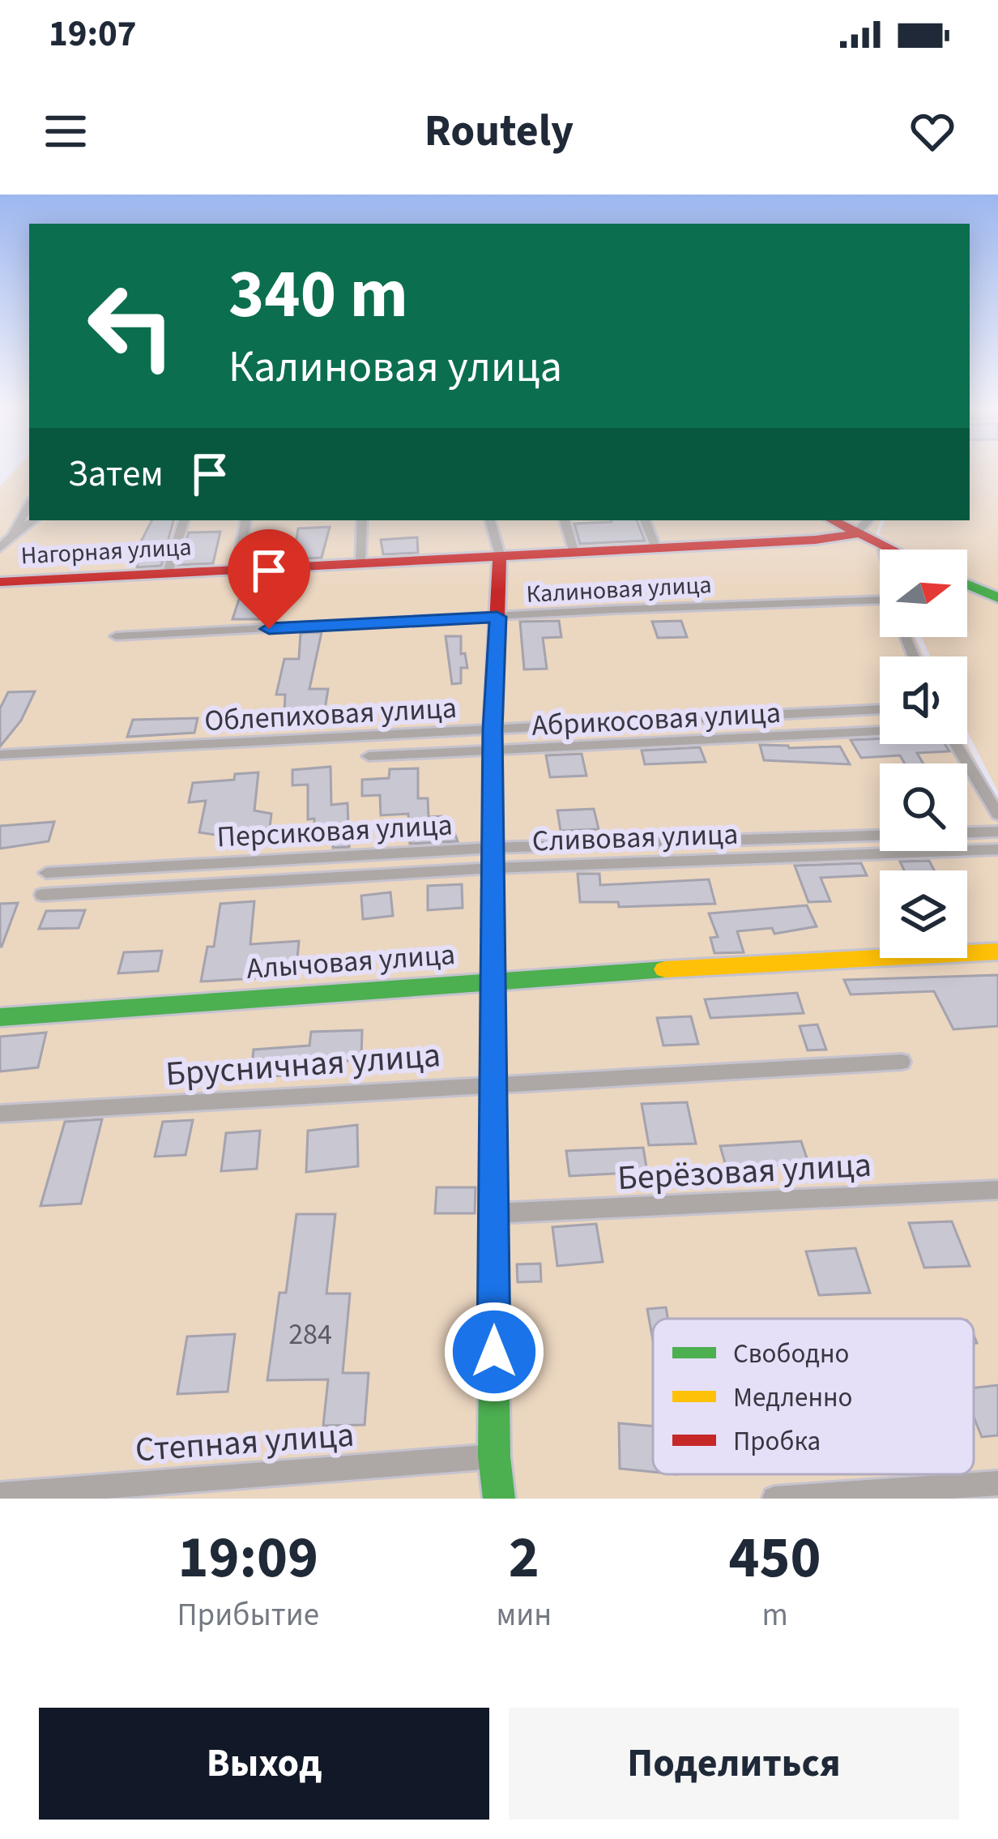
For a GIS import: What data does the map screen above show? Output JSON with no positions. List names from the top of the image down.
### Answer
{
  "streets": {
    "street": [
      "Нагорная улица",
      "Калиновая улица",
      "Облепиховая улица",
      "Абрикосовая улица",
      "Персиковая улица",
      "Сливовая улица",
      "Алычовая улица",
      "Брусничная улица",
      "Берёзовая улица",
      "Степная улица"
    ]
  },
  "crossings": [
    ["Облепиховая улица", "Абрикосовая улица"],
    ["Персиковая улица", "Сливовая улица"]
  ],
  "house_numbers": ["284"],
  "legend": ["Свободно", "Медленно", "Пробка"],
  "north": "right",
  "page": {
    "status": "19:07",
    "header": "Routely",
    "turn": ["340 m", "Калиновая улица"],
    "then": "Затем",
    "eta": [
      "19:09",
      "Прибытие",
      "2",
      "мин",
      "450",
      "m"
    ],
    "buttons": ["Выход", "Поделиться"]
  }
}
